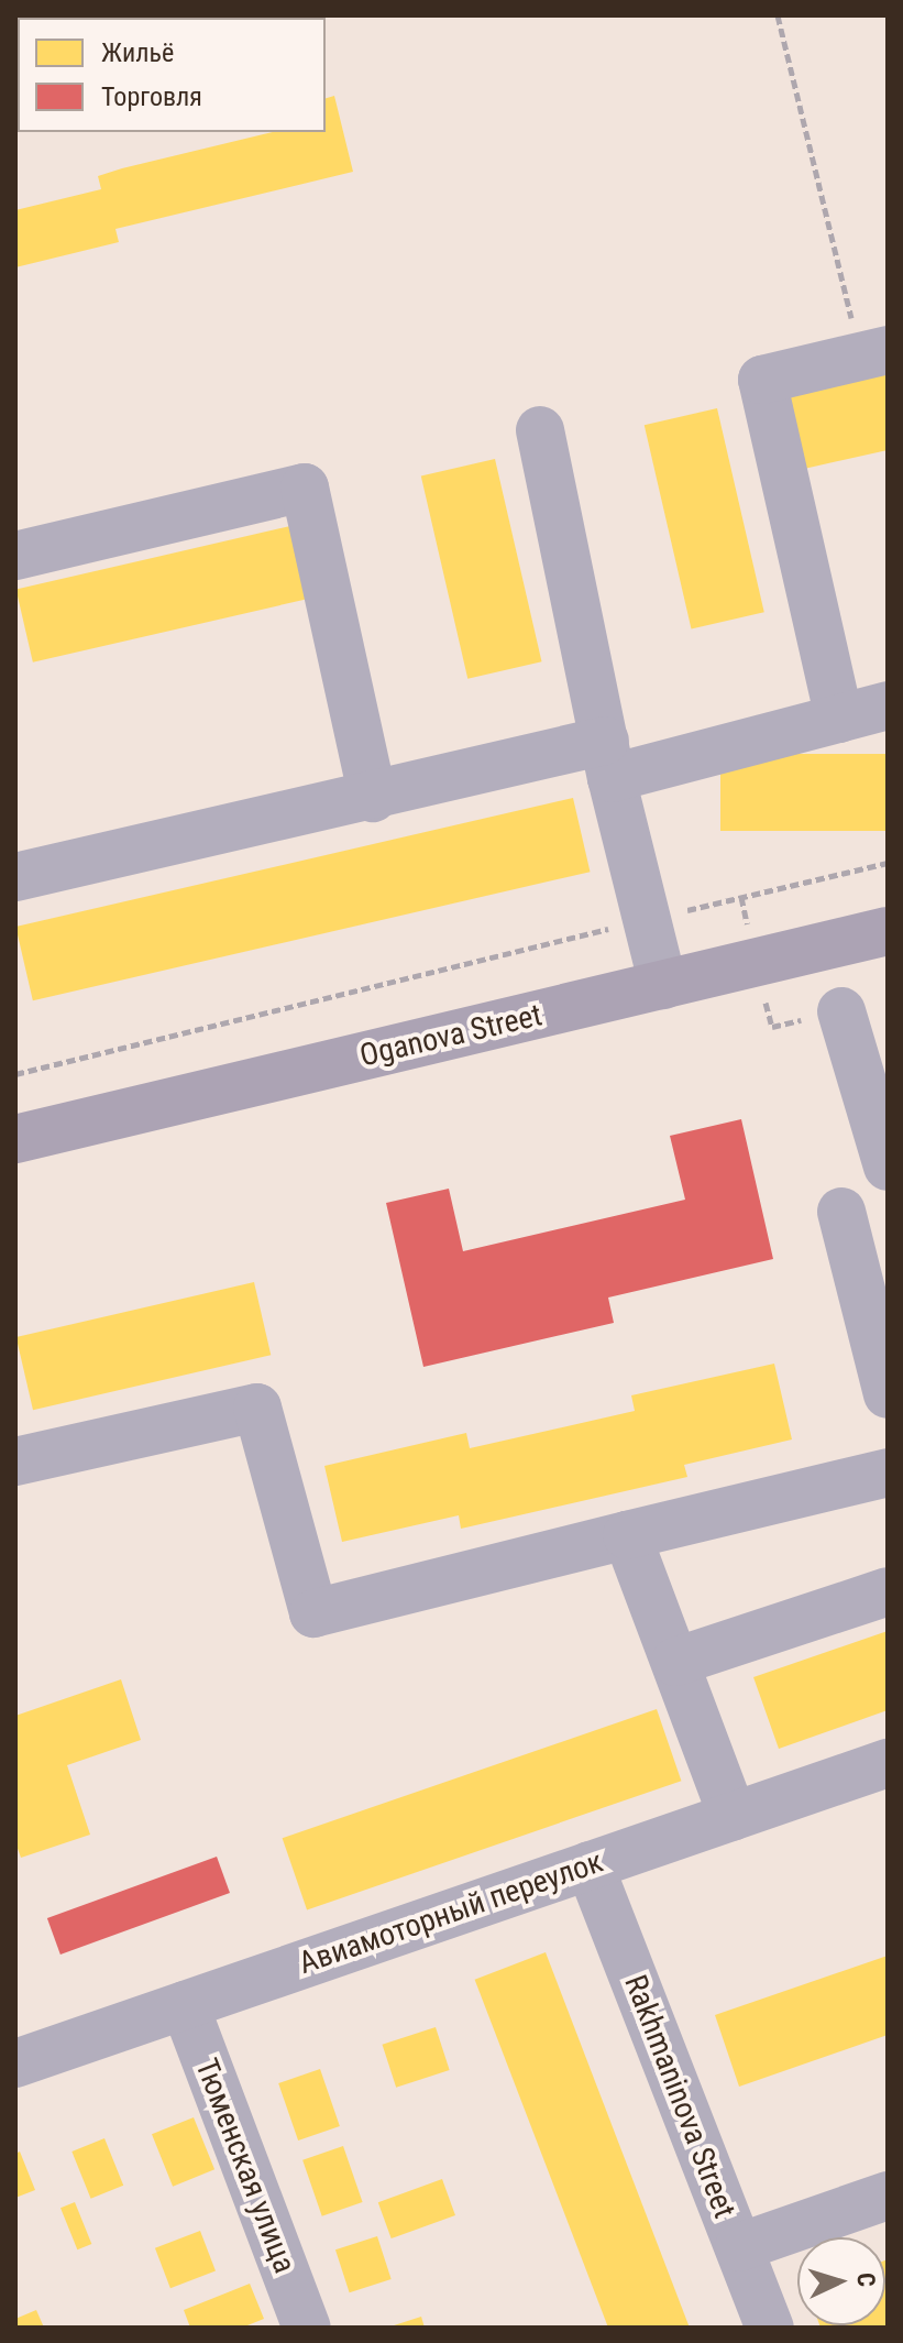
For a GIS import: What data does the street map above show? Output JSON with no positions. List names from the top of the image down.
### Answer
{
  "streets": {
    "main road": ["Oganova Street"],
    "street": ["Авиамоторный переулок", "Rakhmaninova Street", "Тюменская улица"]
  },
  "crossings": [
    ["Авиамоторный переулок", "Rakhmaninova Street"],
    ["Авиамоторный переулок", "Тюменская улица"]
  ],
  "legend": ["Жильё", "Торговля"],
  "north": "right"
}
